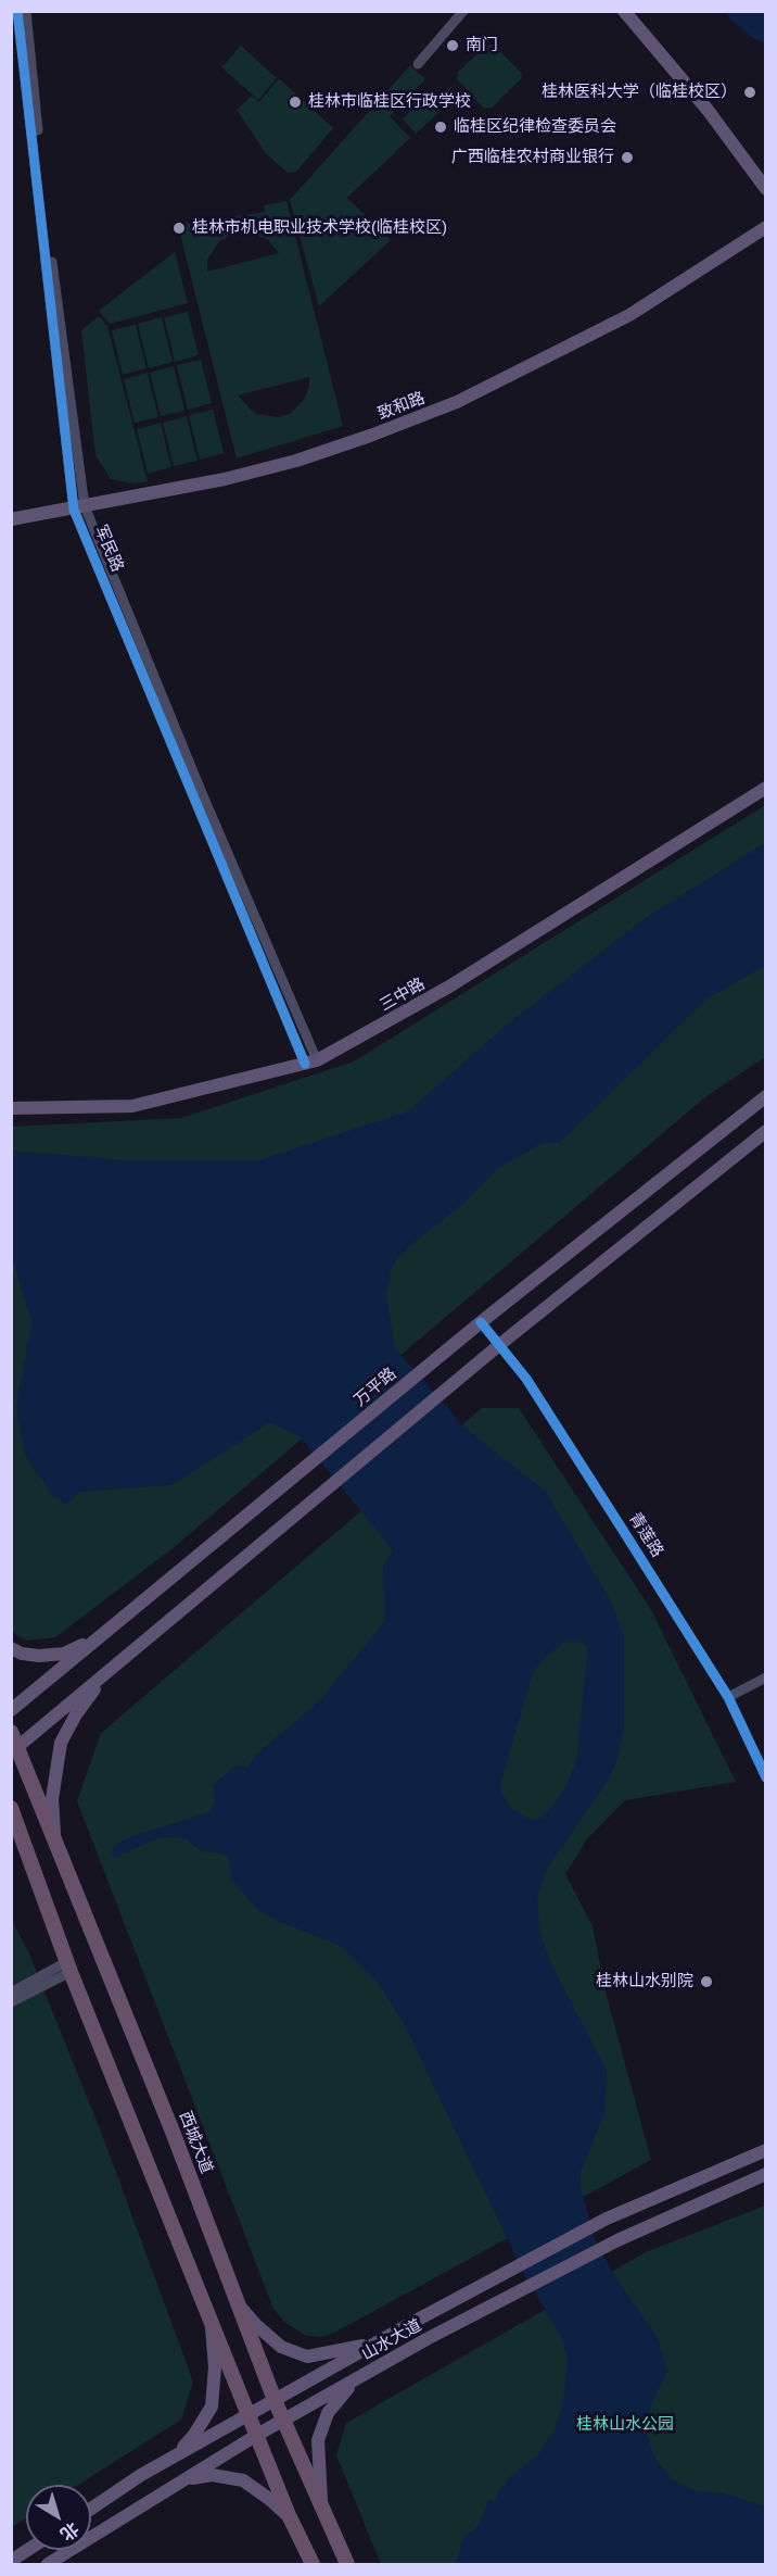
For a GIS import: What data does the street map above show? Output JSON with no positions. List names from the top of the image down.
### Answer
{
  "streets": {
    "highway": ["西城大道"],
    "main road": [
      "致和路",
      "三中路",
      "万平路",
      "山水大道"
    ],
    "street": ["军民路", "青莲路"]
  },
  "crossings": [
    ["致和路", "军民路"],
    ["军民路", "三中路"],
    ["万平路", "青莲路"],
    ["西城大道", "山水大道"]
  ],
  "parks": ["桂林山水公园"],
  "places": [
    "南门",
    "桂林医科大学（临桂校区）",
    "桂林市临桂区行政学校",
    "临桂区纪律检查委员会",
    "广西临桂农村商业银行",
    "桂林市机电职业技术学校(临桂校区)",
    "桂林山水别院"
  ],
  "north": "bottom right"
}
